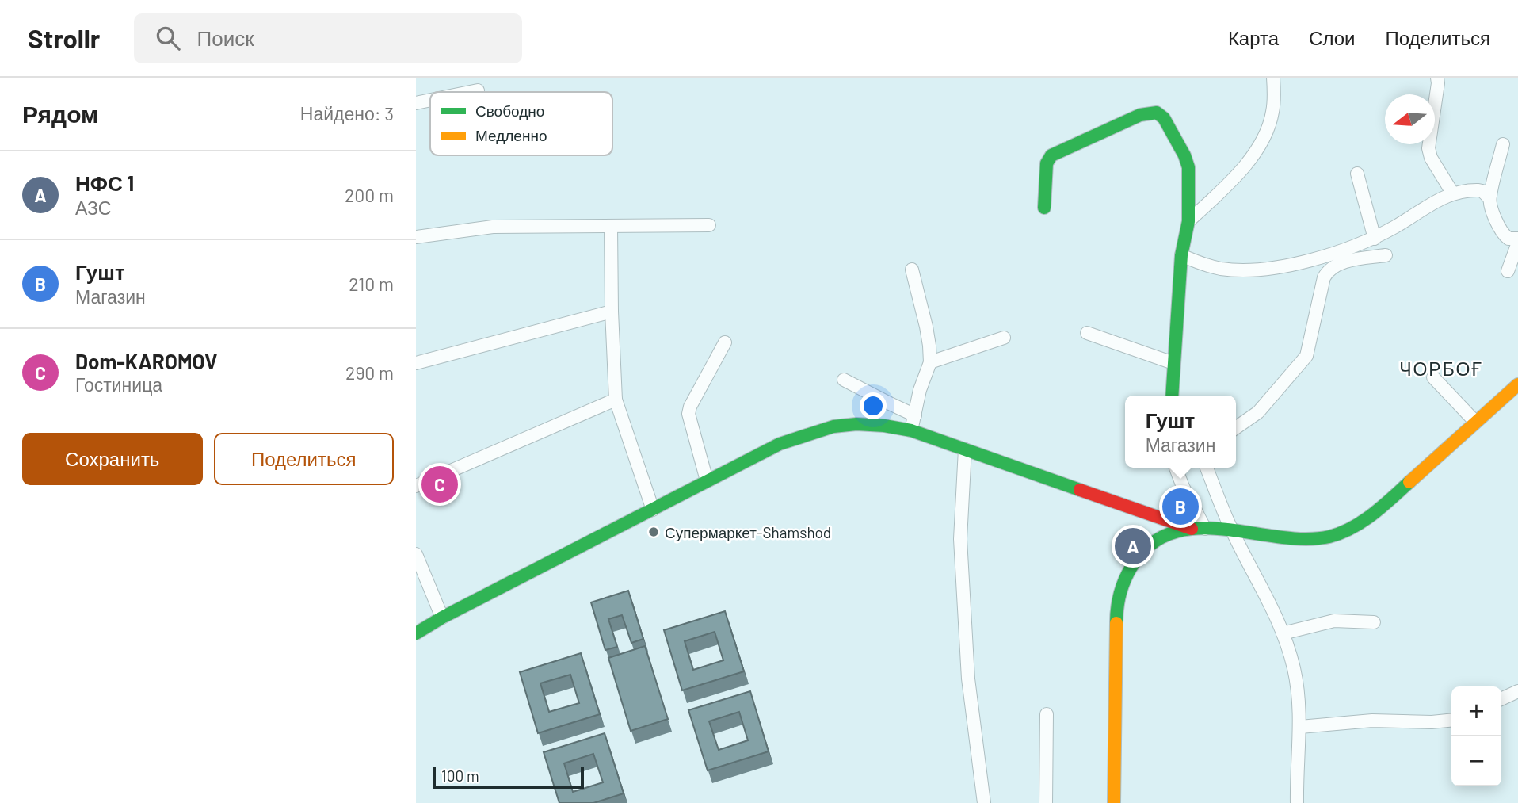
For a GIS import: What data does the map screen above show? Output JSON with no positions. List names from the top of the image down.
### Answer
{
  "districts": ["ЧОРБОҒ"],
  "places": ["Супермаркет-Shamshod"],
  "legend": ["Свободно", "Медленно"],
  "scale_bar": "100 m",
  "north": "left",
  "page": {
    "header": "Strollr",
    "search": "Поиск",
    "nav": ["Карта", "Слои", "Поделиться"],
    "heading": ["Рядом", "Найдено: 3"],
    "list": [
      {
        "mark": "A",
        "name": "НФС 1",
        "note": "АЗС",
        "value": "200 m"
      },
      {
        "mark": "B",
        "name": "Гушт",
        "note": "Магазин",
        "value": "210 m"
      },
      {
        "mark": "C",
        "name": "Dom-KAROMOV",
        "note": "Гостиница",
        "value": "290 m"
      }
    ],
    "popup": ["Гушт", "Магазин"],
    "buttons": ["Сохранить", "Поделиться"],
    "pins": ["C", "B", "A"],
    "map_buttons": ["+", "−"],
    "scale": "100 m"
  }
}
